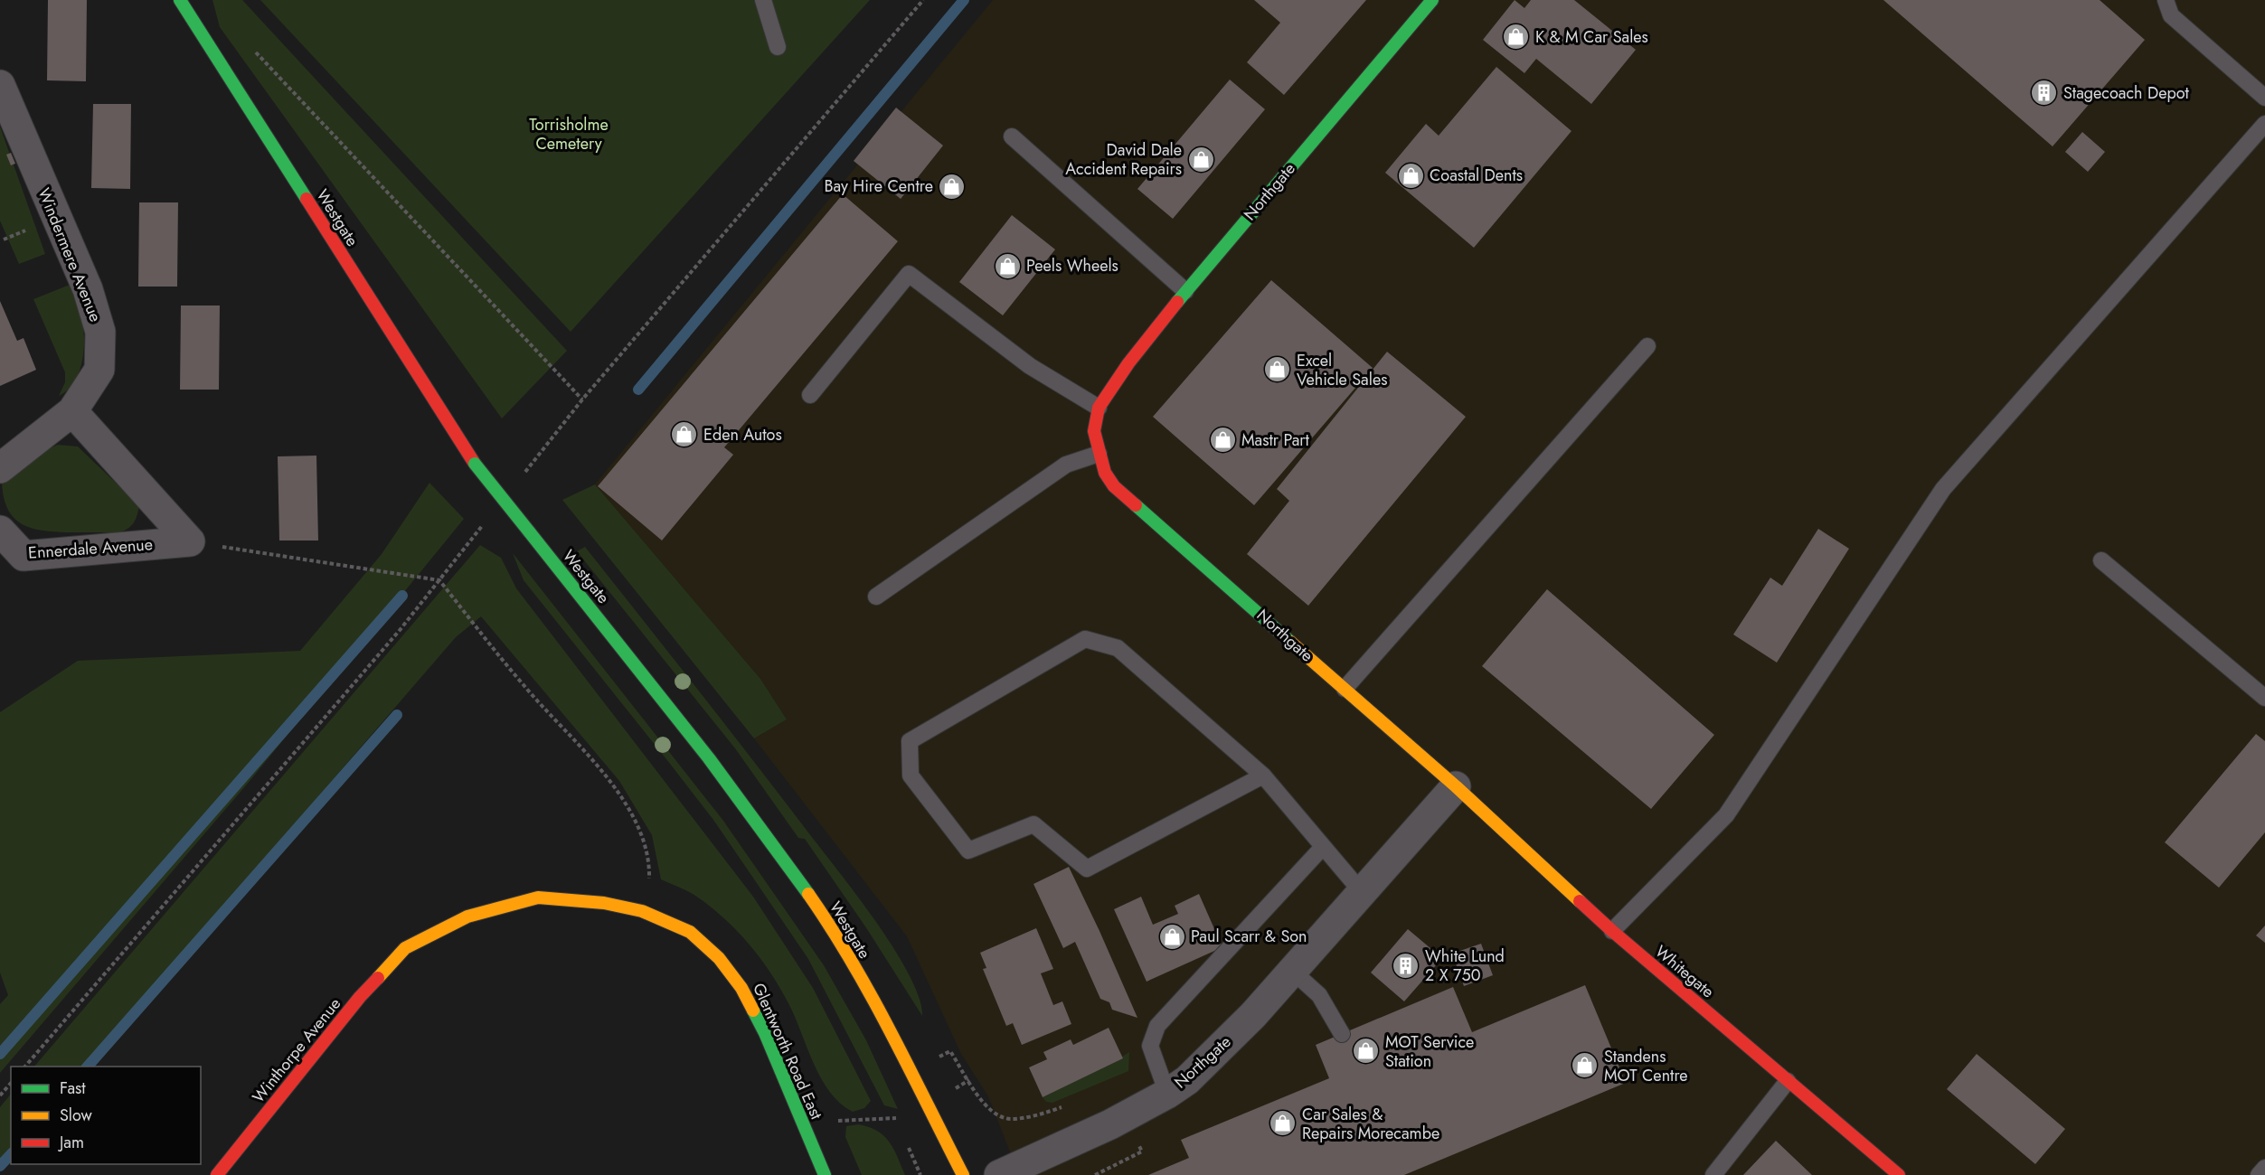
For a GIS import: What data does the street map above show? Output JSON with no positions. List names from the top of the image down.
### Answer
{
  "streets": {
    "street": [
      "Northgate",
      "Westgate",
      "Windermere Avenue",
      "Ennerdale Avenue",
      "Whitegate",
      "Winthorpe Avenue",
      "Glentworth Road East"
    ]
  },
  "crossings": [
    ["Northgate", "Whitegate"],
    ["Winthorpe Avenue", "Glentworth Road East"]
  ],
  "parks": ["Torrisholme Cemetery"],
  "places": {
    "shop": [
      "K & M Car Sales",
      "David Dale Accident Repairs",
      "Coastal Dents",
      "Bay Hire Centre",
      "Peels Wheels",
      "Excel Vehicle Sales",
      "Eden Autos",
      "Mastr Part",
      "Paul Scarr & Son",
      "MOT Service Station",
      "Standens MOT Centre",
      "Car Sales & Repairs Morecambe"
    ],
    "building": ["Stagecoach Depot", "White Lund 2 X 750"]
  },
  "legend": ["Fast", "Slow", "Jam"]
}
